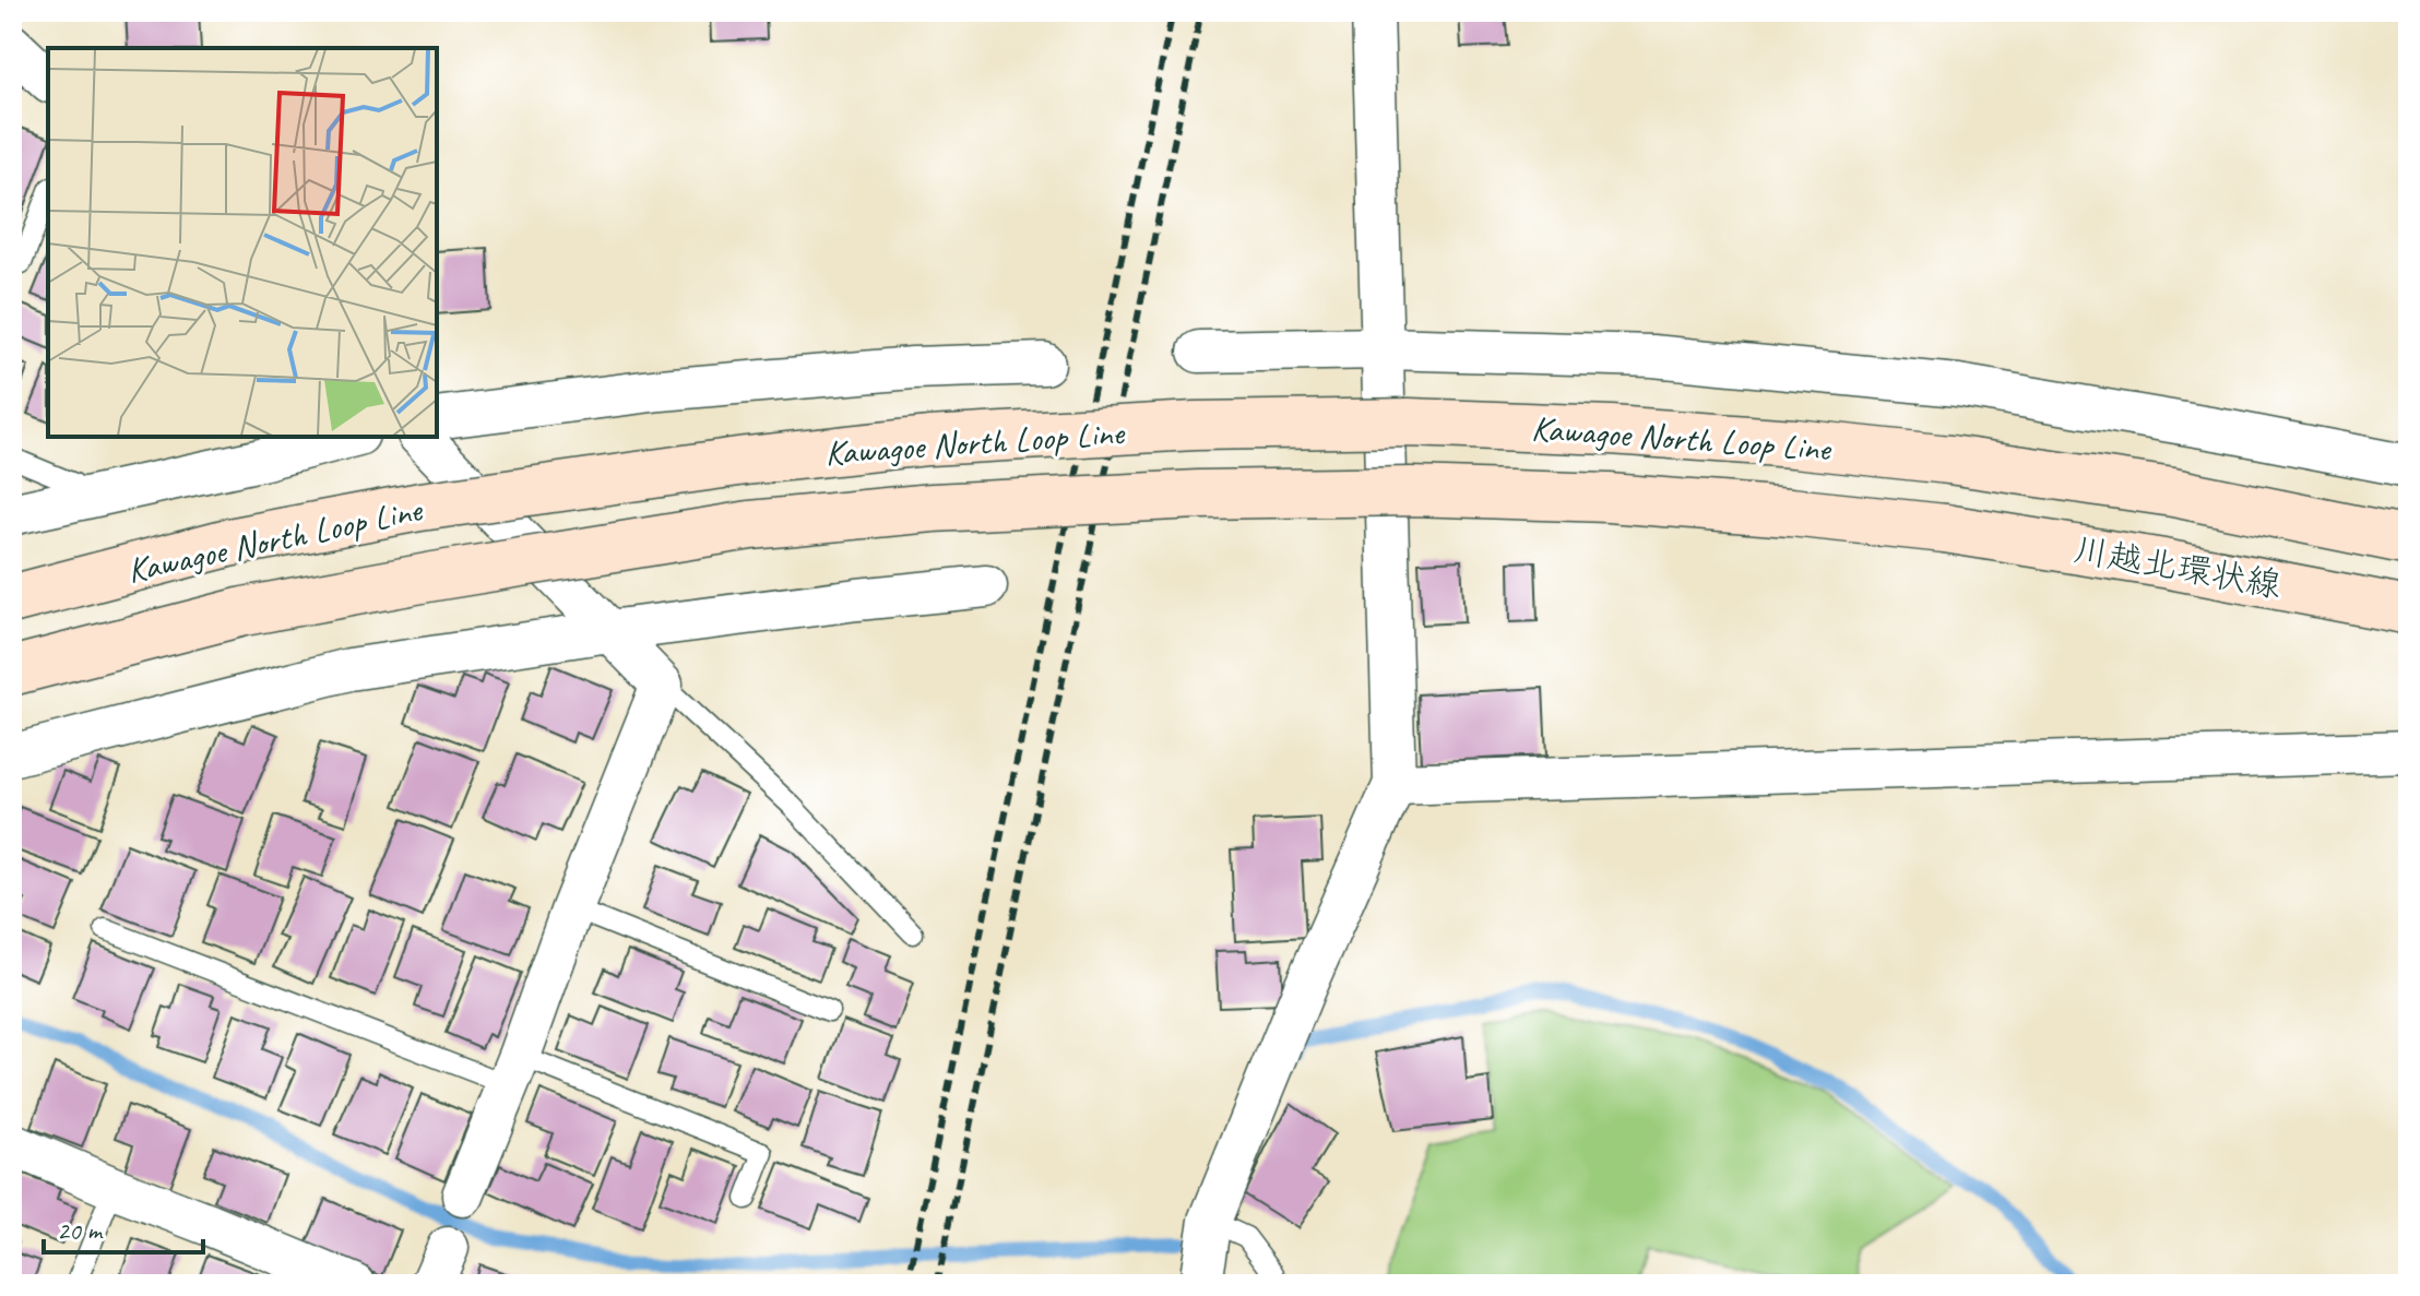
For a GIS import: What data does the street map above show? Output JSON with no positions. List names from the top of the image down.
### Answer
{
  "streets": {
    "main road": ["Kawagoe North Loop Line", "川越北環状線"]
  },
  "crossings": [
    ["Kawagoe North Loop Line", "川越北環状線"]
  ],
  "scale_bar": "20 m"
}
